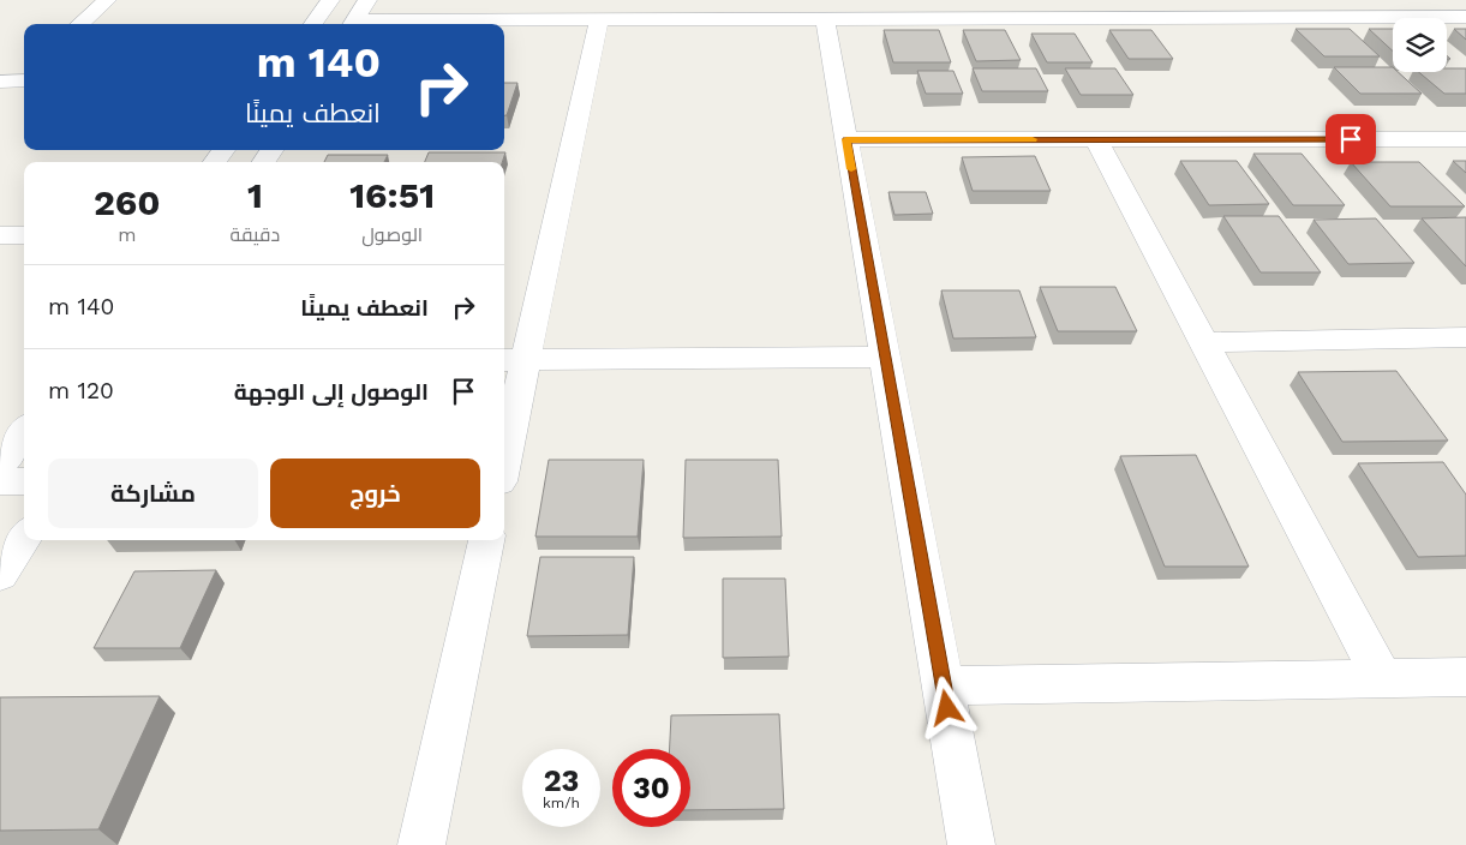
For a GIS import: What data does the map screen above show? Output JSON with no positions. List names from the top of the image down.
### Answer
{
  "page": {
    "turn": ["140 m", "انعطف يمينًا"],
    "eta": [
      "16:51",
      "الوصول",
      "1",
      "دقيقة",
      "260",
      "m"
    ],
    "list": [
      {
        "name": "انعطف يمينًا",
        "value": "140 m"
      },
      {
        "name": "الوصول إلى الوجهة",
        "value": "120 m"
      }
    ],
    "buttons": ["خروج", "مشاركة"],
    "speed": "23 km/h",
    "limit": "30"
  }
}
